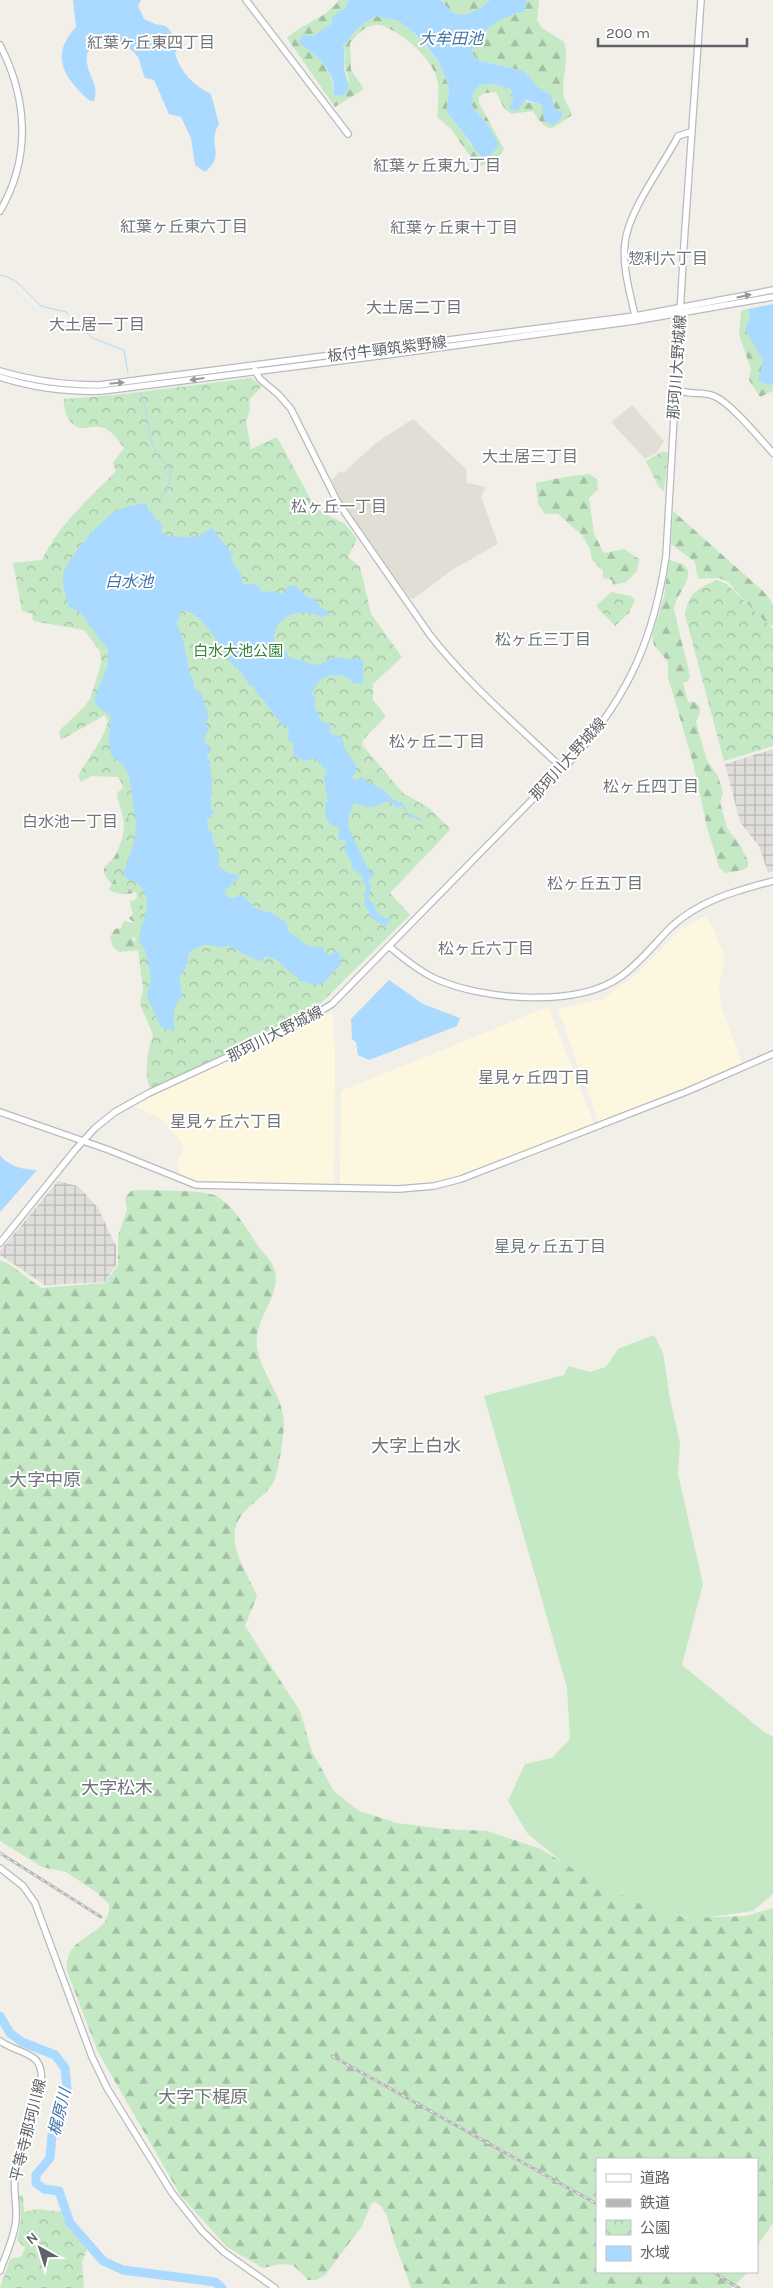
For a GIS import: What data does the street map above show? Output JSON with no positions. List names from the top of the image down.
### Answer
{
  "streets": {
    "main road": ["板付牛頸筑紫野線", "那珂川大野城線", "平等寺那珂川線"]
  },
  "crossings": [
    ["板付牛頸筑紫野線", "那珂川大野城線"]
  ],
  "districts": [
    "紅葉ヶ丘東四丁目",
    "紅葉ヶ丘東九丁目",
    "紅葉ヶ丘東六丁目",
    "紅葉ヶ丘東十丁目",
    "惣利六丁目",
    "大土居二丁目",
    "大土居一丁目",
    "大土居三丁目",
    "松ヶ丘一丁目",
    "松ヶ丘三丁目",
    "松ヶ丘二丁目",
    "松ヶ丘四丁目",
    "白水池一丁目",
    "松ヶ丘五丁目",
    "松ヶ丘六丁目",
    "星見ヶ丘四丁目",
    "星見ヶ丘六丁目",
    "星見ヶ丘五丁目",
    "大字上白水",
    "大字中原",
    "大字松木",
    "大字下梶原"
  ],
  "water": ["大牟田池", "白水池", "梶原川"],
  "parks": ["白水大池公園"],
  "legend": [
    "道路",
    "鉄道",
    "公園",
    "水域"
  ],
  "scale_bar": "200 m",
  "north": "top left"
}
